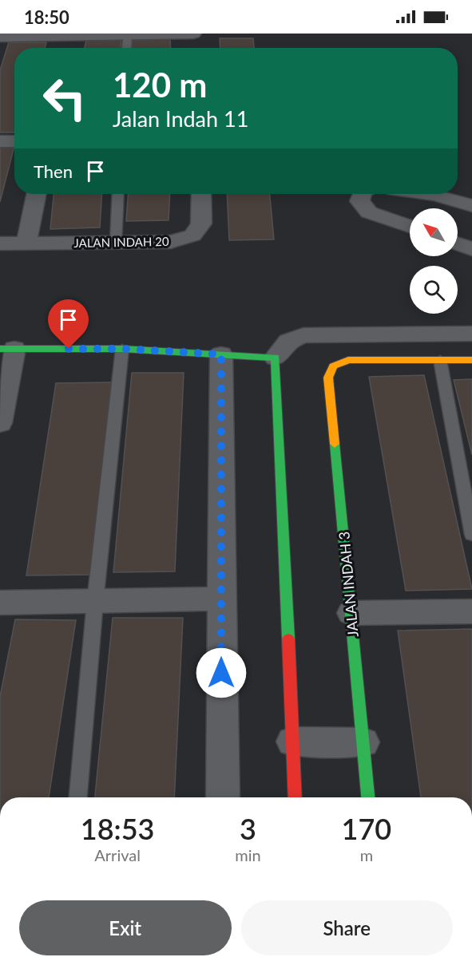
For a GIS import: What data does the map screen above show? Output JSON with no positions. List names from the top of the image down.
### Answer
{
  "streets": {
    "street": ["JALAN INDAH 20", "JALAN INDAH 3"]
  },
  "north": "top left",
  "page": {
    "status": "18:50",
    "turn": ["120 m", "Jalan Indah 11"],
    "then": "Then",
    "eta": [
      "18:53",
      "Arrival",
      "3",
      "min",
      "170",
      "m"
    ],
    "buttons": ["Exit", "Share"]
  }
}
